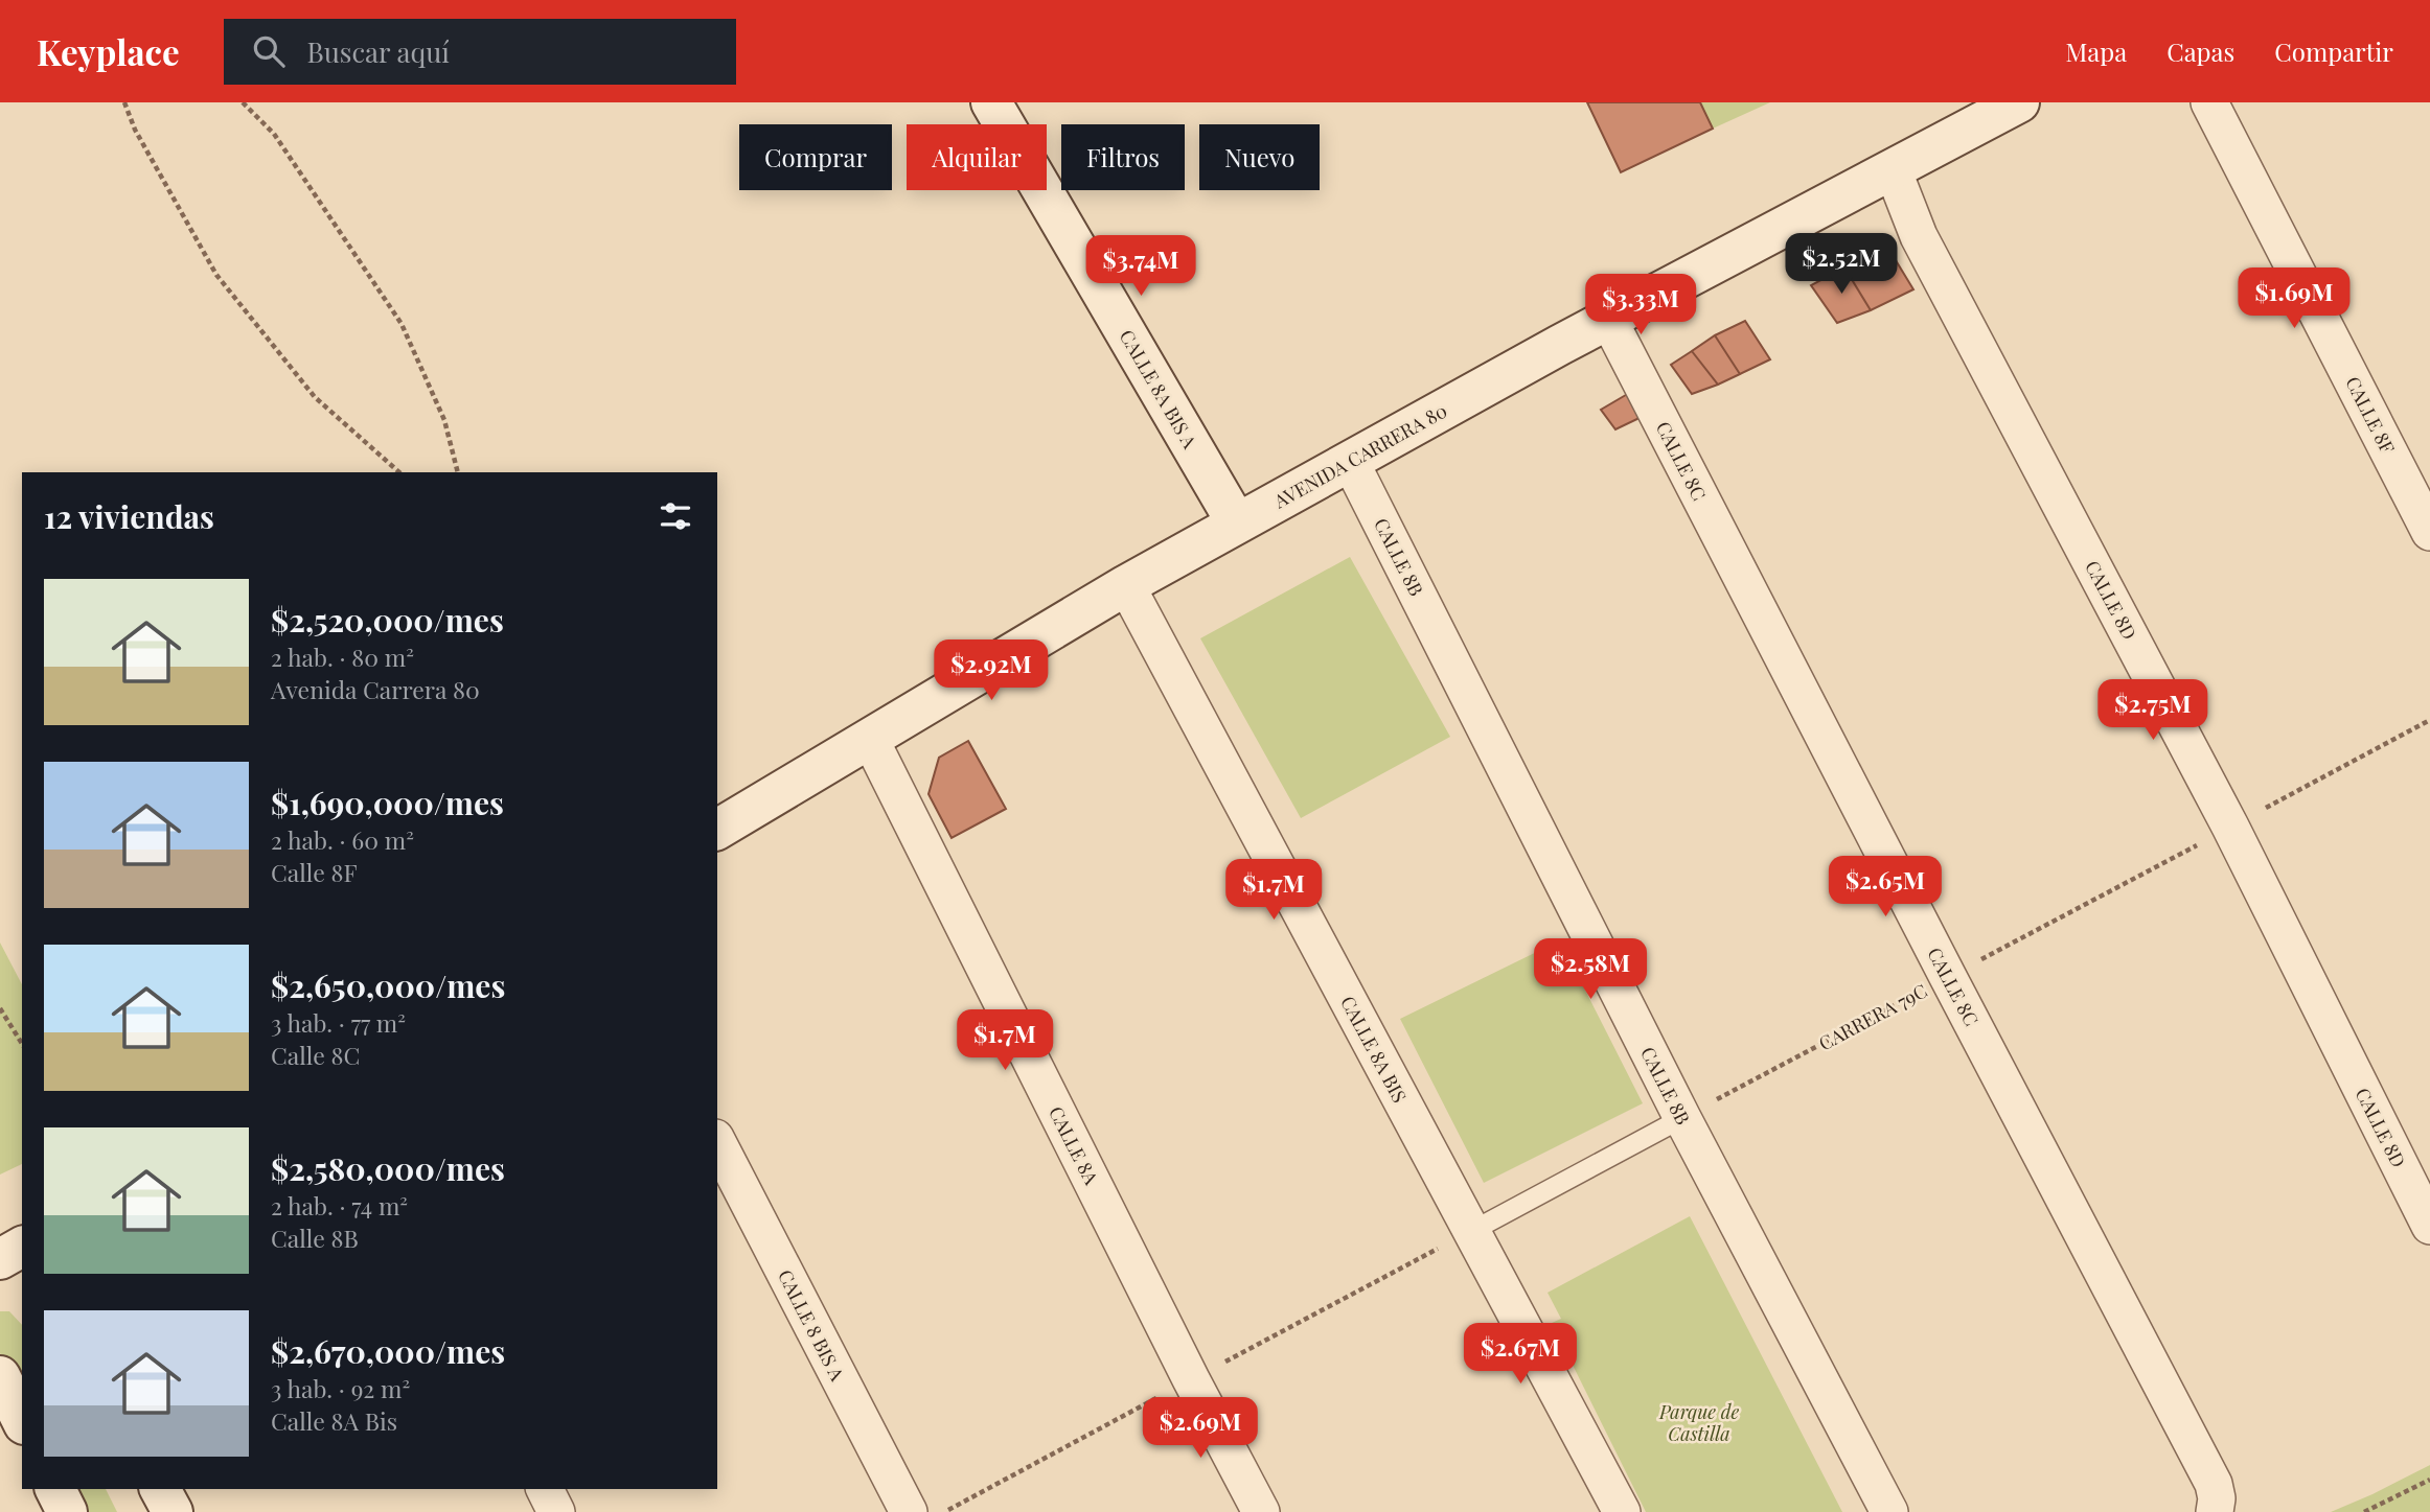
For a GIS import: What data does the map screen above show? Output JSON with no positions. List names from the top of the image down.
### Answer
{
  "streets": {
    "street": [
      "CALLE 8A BIS A",
      "CALLE 8F",
      "AVENIDA CARRERA 80",
      "CALLE 8C",
      "CALLE 8B",
      "CALLE 8D",
      "CALLE 8A BIS",
      "CALLE 8A",
      "CALLE 8 BIS A"
    ],
    "path": ["CARRERA 79C"]
  },
  "crossings": [
    ["CALLE 8A BIS A", "AVENIDA CARRERA 80"],
    ["AVENIDA CARRERA 80", "CALLE 8C"],
    ["AVENIDA CARRERA 80", "CALLE 8B"],
    ["AVENIDA CARRERA 80", "CALLE 8D"],
    ["AVENIDA CARRERA 80", "CALLE 8A BIS"],
    ["AVENIDA CARRERA 80", "CALLE 8A"],
    ["CALLE 8C", "CARRERA 79C"],
    ["CALLE 8B", "CARRERA 79C"],
    ["CALLE 8D", "CARRERA 79C"]
  ],
  "parks": ["Parque de Castilla"],
  "page": {
    "header": "Keyplace",
    "search": "Buscar aquí",
    "nav": ["Mapa", "Capas", "Compartir"],
    "chip": [
      "Comprar",
      "Alquilar",
      "Filtros",
      "Nuevo"
    ],
    "price": [
      "$2.52M",
      "$3.74M",
      "$1.69M",
      "$3.33M",
      "$2.92M",
      "$2.75M",
      "$2.65M",
      "$1.7M",
      "$2.58M",
      "$1.7M",
      "$2.67M",
      "$2.69M"
    ],
    "heading": "12 viviendas",
    "list": [
      {
        "name": "$2,520,000/mes",
        "note": "2 hab. · 80 m² · Avenida Carrera 80"
      },
      {
        "name": "$1,690,000/mes",
        "note": "2 hab. · 60 m² · Calle 8F"
      },
      {
        "name": "$2,650,000/mes",
        "note": "3 hab. · 77 m² · Calle 8C"
      },
      {
        "name": "$2,580,000/mes",
        "note": "2 hab. · 74 m² · Calle 8B"
      },
      {
        "name": "$2,670,000/mes",
        "note": "3 hab. · 92 m² · Calle 8A Bis"
      }
    ]
  }
}
